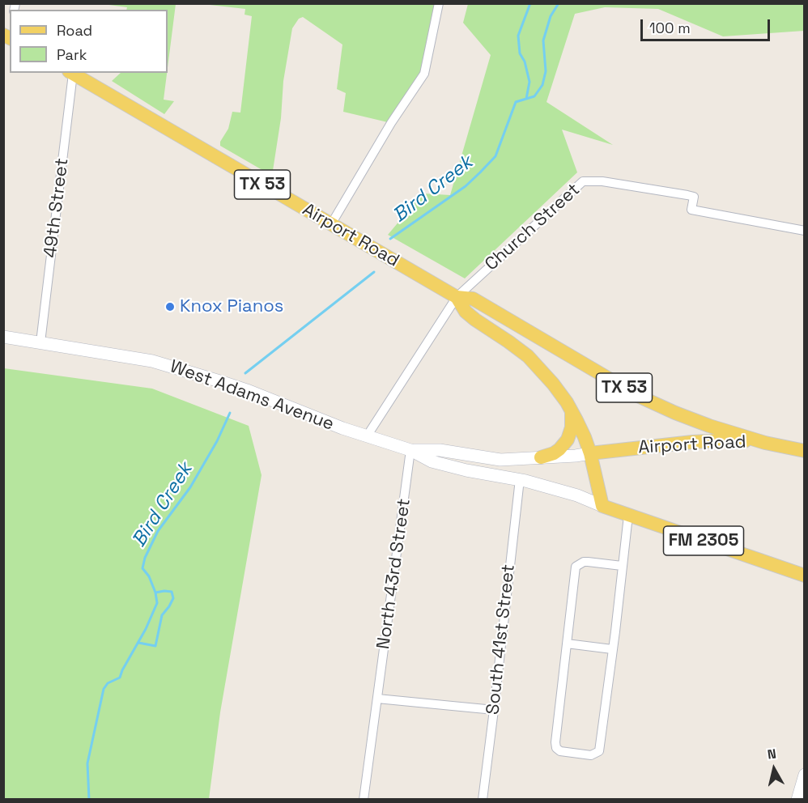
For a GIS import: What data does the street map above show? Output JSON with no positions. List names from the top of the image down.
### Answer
{
  "streets": {
    "main road": [
      "TX 53",
      "Airport Road",
      "West Adams Avenue",
      "FM 2305"
    ],
    "street": [
      "49th Street",
      "Church Street",
      "North 43rd Street",
      "South 41st Street"
    ]
  },
  "crossings": [
    ["49th Street", "Airport Road"],
    ["49th Street", "West Adams Avenue"],
    ["Church Street", "Airport Road"],
    ["Airport Road", "West Adams Avenue"],
    ["West Adams Avenue", "North 43rd Street"],
    ["West Adams Avenue", "South 41st Street"]
  ],
  "water": ["Bird Creek"],
  "places": ["Knox Pianos"],
  "legend": ["Road", "Park"],
  "scale_bar": "100 m",
  "north": "top"
}
